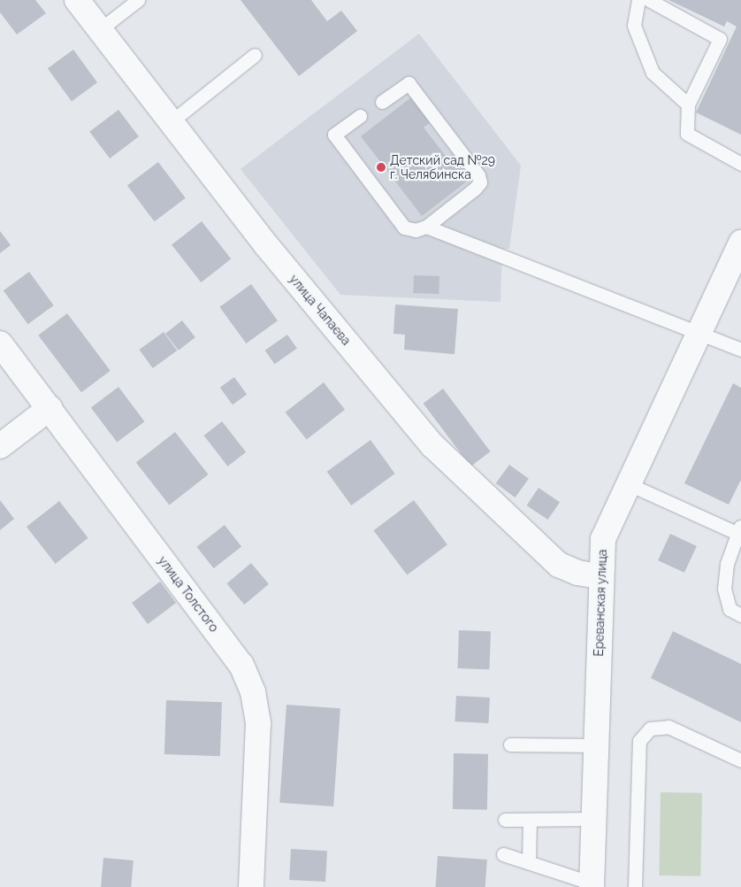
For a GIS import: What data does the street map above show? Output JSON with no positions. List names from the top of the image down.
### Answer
{
  "streets": {
    "street": ["улица Чапаева", "улица Толстого", "Ереванская улица"]
  },
  "crossings": [
    ["улица Чапаева", "Ереванская улица"]
  ],
  "places": ["Детский сад №29 г. Челябинска"]
}
